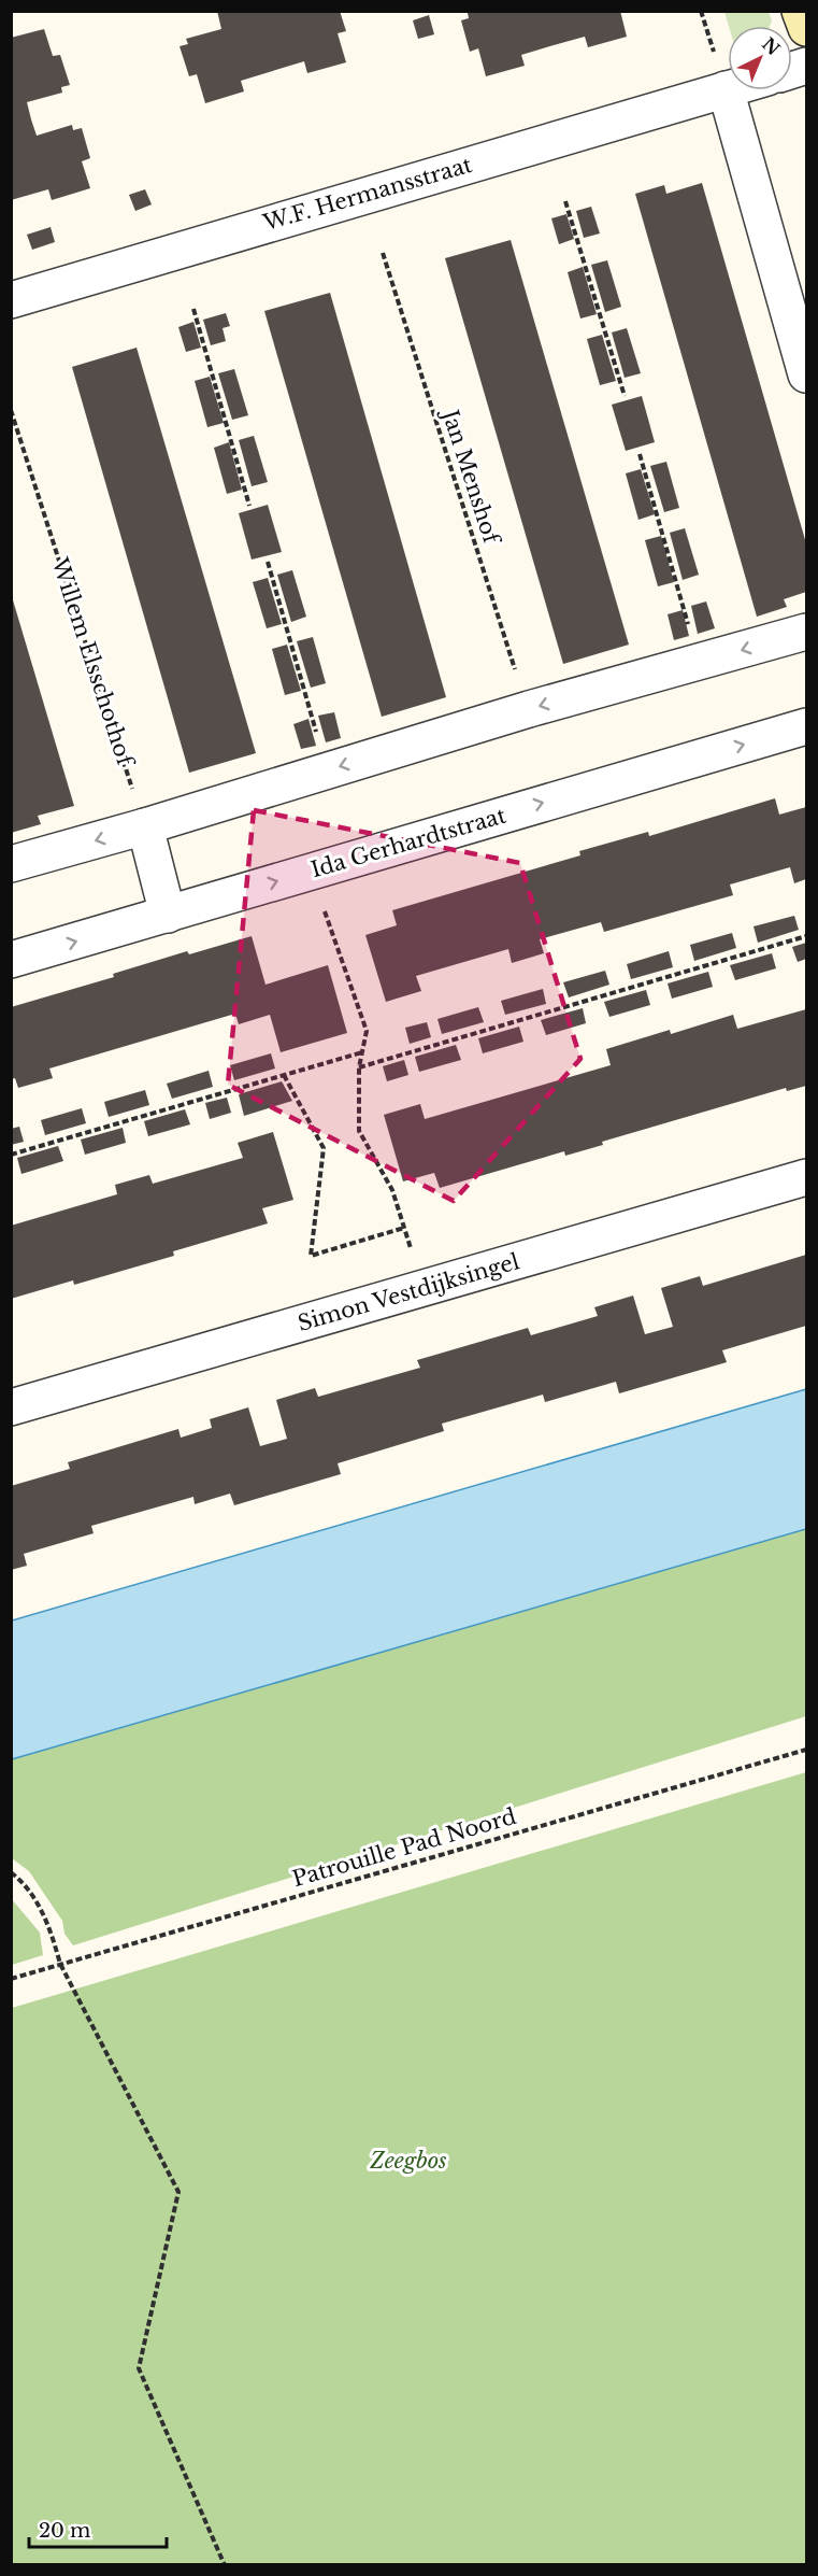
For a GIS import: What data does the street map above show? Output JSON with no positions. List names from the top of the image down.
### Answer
{
  "streets": {
    "street": ["W.F. Hermansstraat", "Ida Gerhardtstraat", "Simon Vestdijksingel"],
    "path": ["Jan Menshof", "Willem Elsschothof", "Patrouille Pad Noord"]
  },
  "parks": ["Zeegbos"],
  "scale_bar": "20 m",
  "north": "top right"
}
